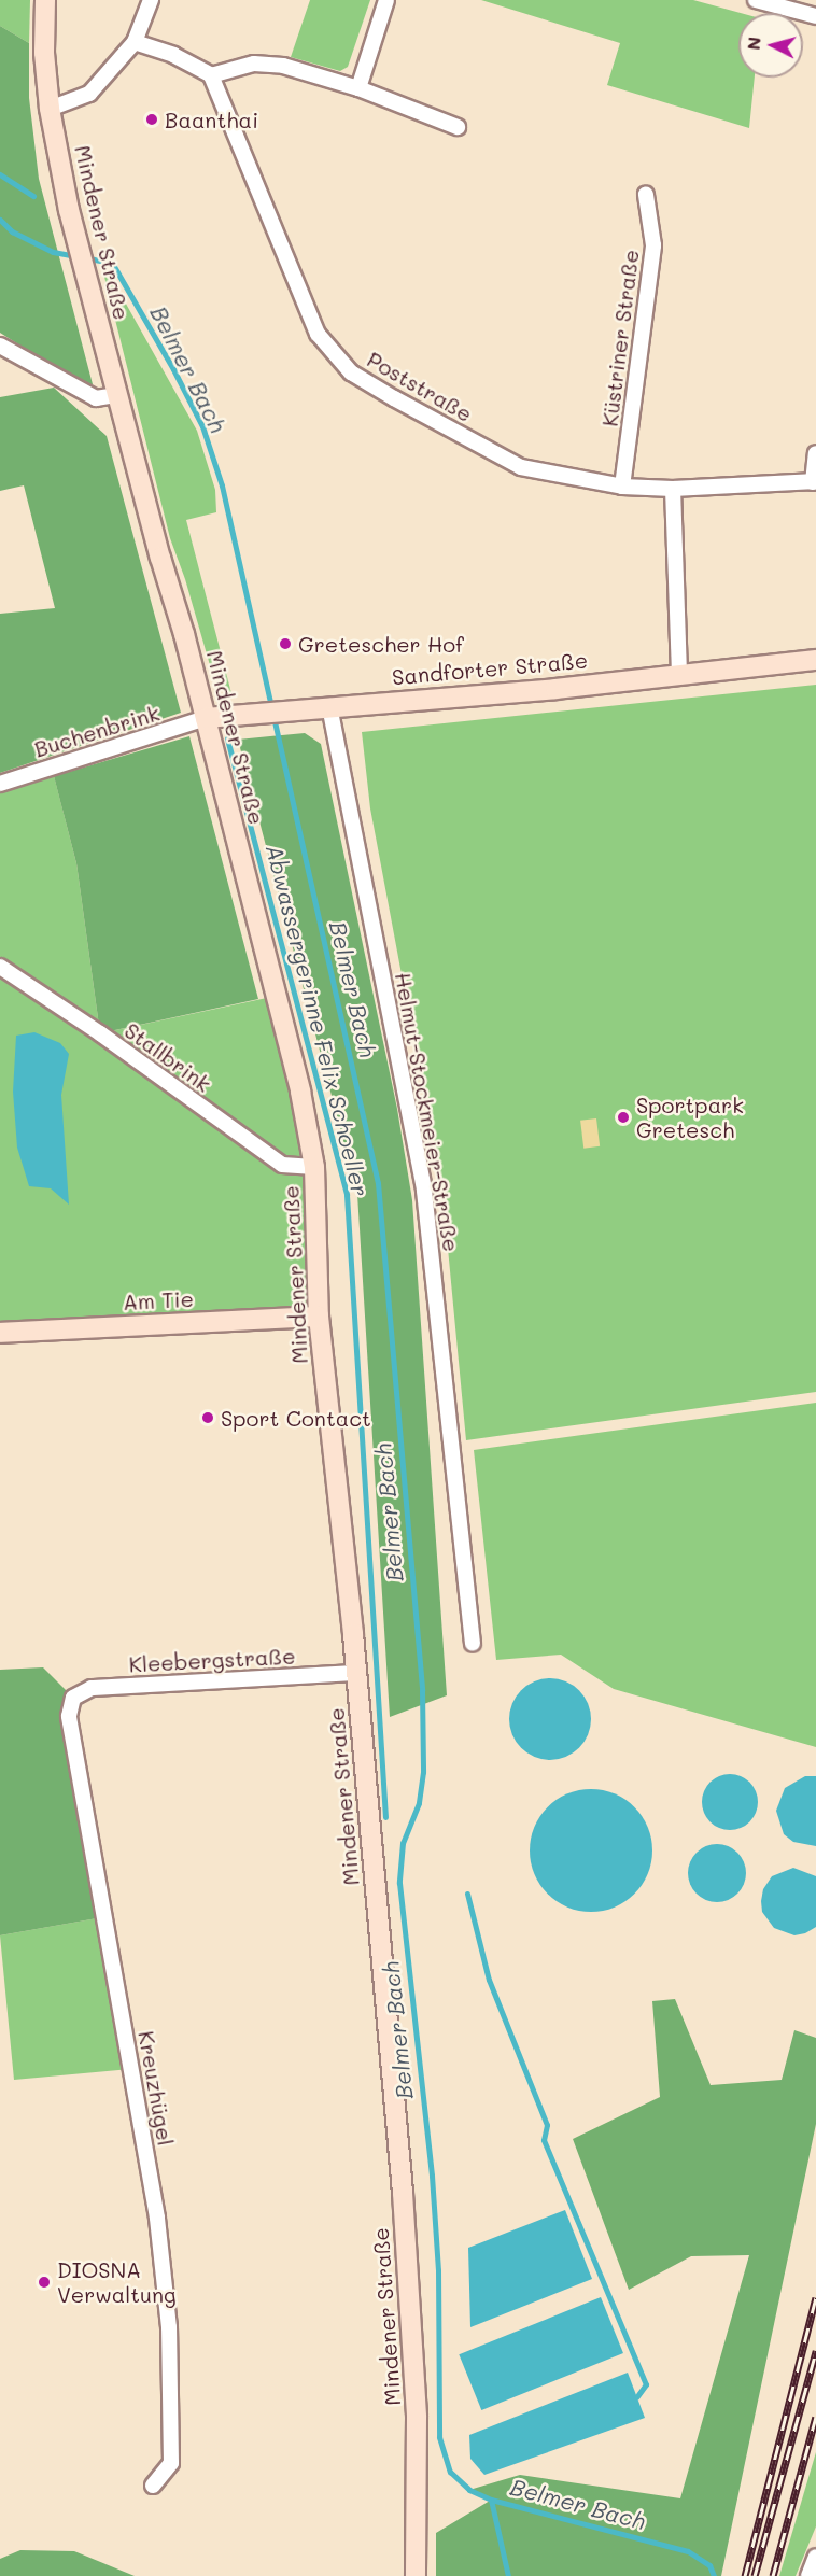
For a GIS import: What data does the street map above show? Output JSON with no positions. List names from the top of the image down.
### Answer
{
  "streets": {
    "main road": ["Mindener Straße", "Sandforter Straße", "Am Tie"],
    "street": [
      "Küstriner Straße",
      "Poststraße",
      "Buchenbrink",
      "Stallbrink",
      "Helmut-Stockmeier-Straße",
      "Kleebergstraße",
      "Kreuzhügel"
    ]
  },
  "crossings": [
    ["Mindener Straße", "Sandforter Straße"],
    ["Mindener Straße", "Buchenbrink"],
    ["Mindener Straße", "Stallbrink"],
    ["Mindener Straße", "Am Tie"],
    ["Mindener Straße", "Kleebergstraße"],
    ["Küstriner Straße", "Poststraße"],
    ["Sandforter Straße", "Buchenbrink"],
    ["Sandforter Straße", "Helmut-Stockmeier-Straße"],
    ["Kleebergstraße", "Kreuzhügel"]
  ],
  "water": ["Belmer Bach", "Abwassergerinne Felix Schoeller"],
  "places": [
    "Baanthai",
    "Gretescher Hof",
    "Sportpark Gretesch",
    "Sport Contact",
    "DIOSNA Verwaltung"
  ],
  "north": "left"
}
